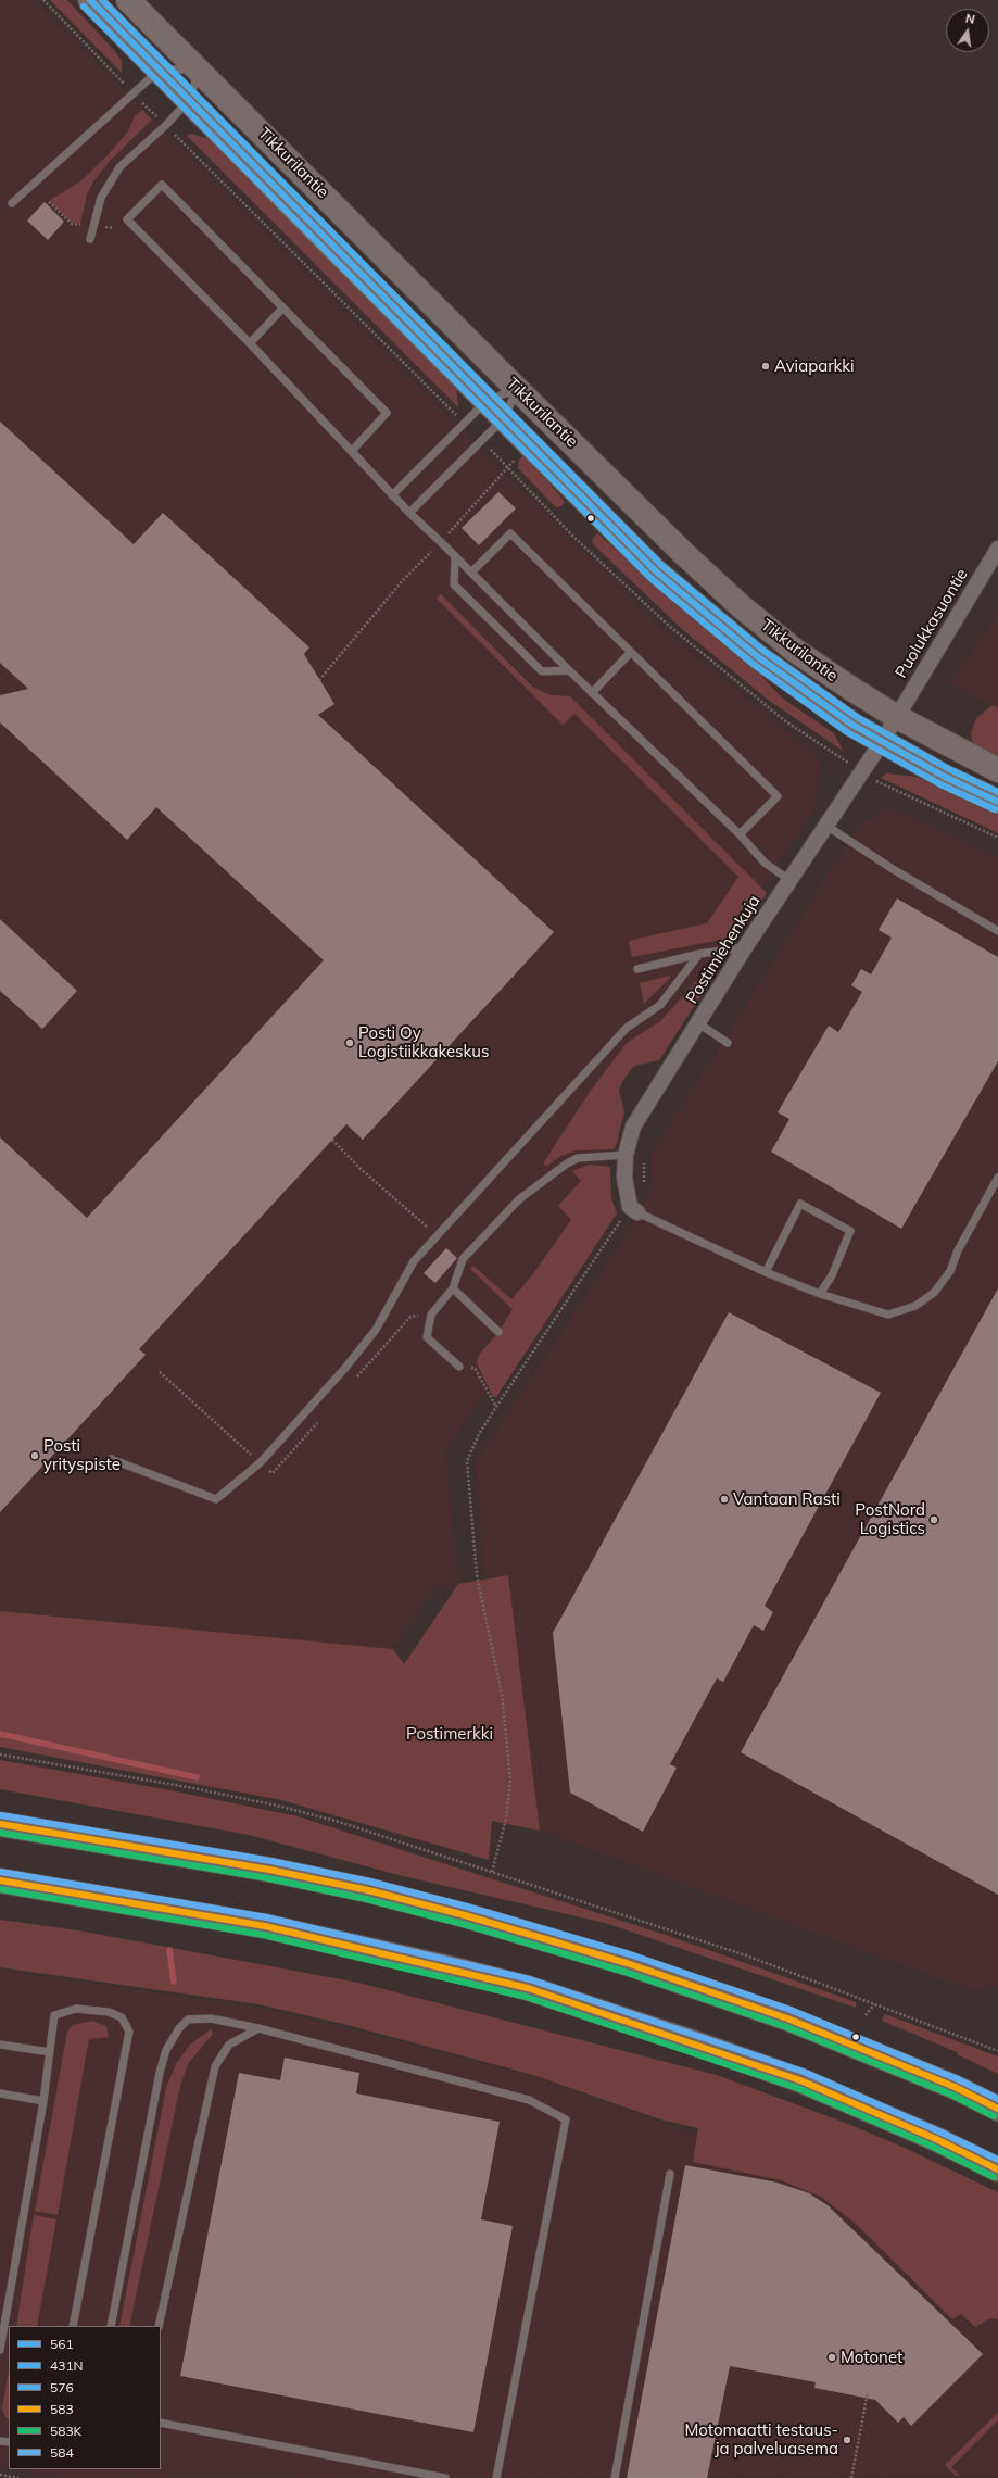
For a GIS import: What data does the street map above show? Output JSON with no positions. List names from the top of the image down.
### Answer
{
  "streets": {
    "main road": ["Tikkurilantie"],
    "street": ["Puolukkasuontie", "Postimiehenkuja"]
  },
  "crossings": [
    ["Tikkurilantie", "Puolukkasuontie"],
    ["Tikkurilantie", "Postimiehenkuja"],
    ["Puolukkasuontie", "Postimiehenkuja"]
  ],
  "parks": ["Postimerkki"],
  "places": [
    "Aviaparkki",
    "Posti Oy Logistiikkakeskus",
    "Posti yrityspiste",
    "Vantaan Rasti",
    "PostNord Logistics",
    "Motonet",
    "Motomaatti testaus- ja palveluasema"
  ],
  "lines": [
    "transit line 561",
    "transit line 576",
    "transit line 431N",
    "transit line 584",
    "transit line 583",
    "transit line 583K"
  ],
  "legend": [
    "561",
    "431N",
    "576",
    "583",
    "583K",
    "584"
  ],
  "north": "top"
}
